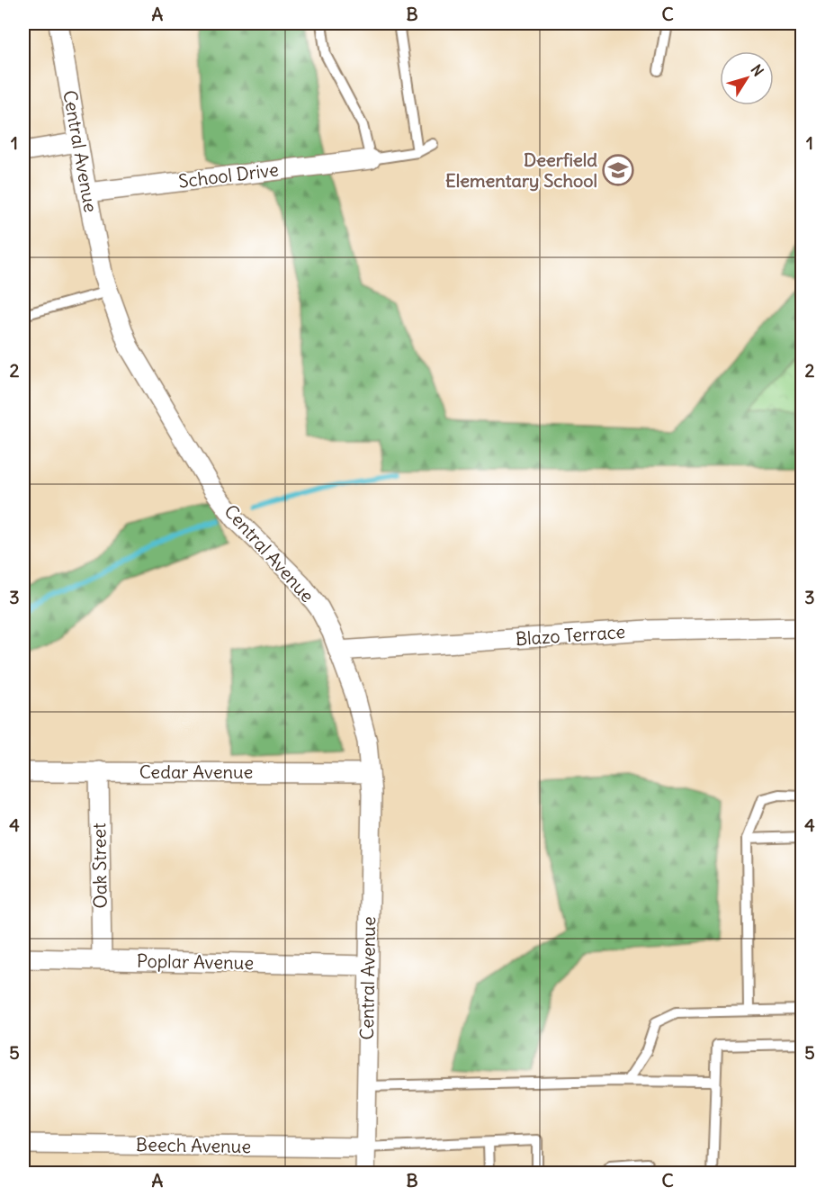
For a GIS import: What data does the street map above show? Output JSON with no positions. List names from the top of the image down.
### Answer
{
  "streets": {
    "street": [
      "Central Avenue",
      "School Drive",
      "Blazo Terrace",
      "Cedar Avenue",
      "Oak Street",
      "Poplar Avenue",
      "Beech Avenue"
    ]
  },
  "crossings": [
    ["Central Avenue", "School Drive"],
    ["Central Avenue", "Blazo Terrace"],
    ["Central Avenue", "Cedar Avenue"],
    ["Central Avenue", "Poplar Avenue"],
    ["Central Avenue", "Beech Avenue"],
    ["Cedar Avenue", "Oak Street"],
    ["Oak Street", "Poplar Avenue"]
  ],
  "places": {
    "school or university": ["Deerfield Elementary School"]
  },
  "north": "top right",
  "grid": {
    "columns": ["A", "B", "C"],
    "rows": [
      "1",
      "2",
      "3",
      "4",
      "5"
    ]
  }
}
